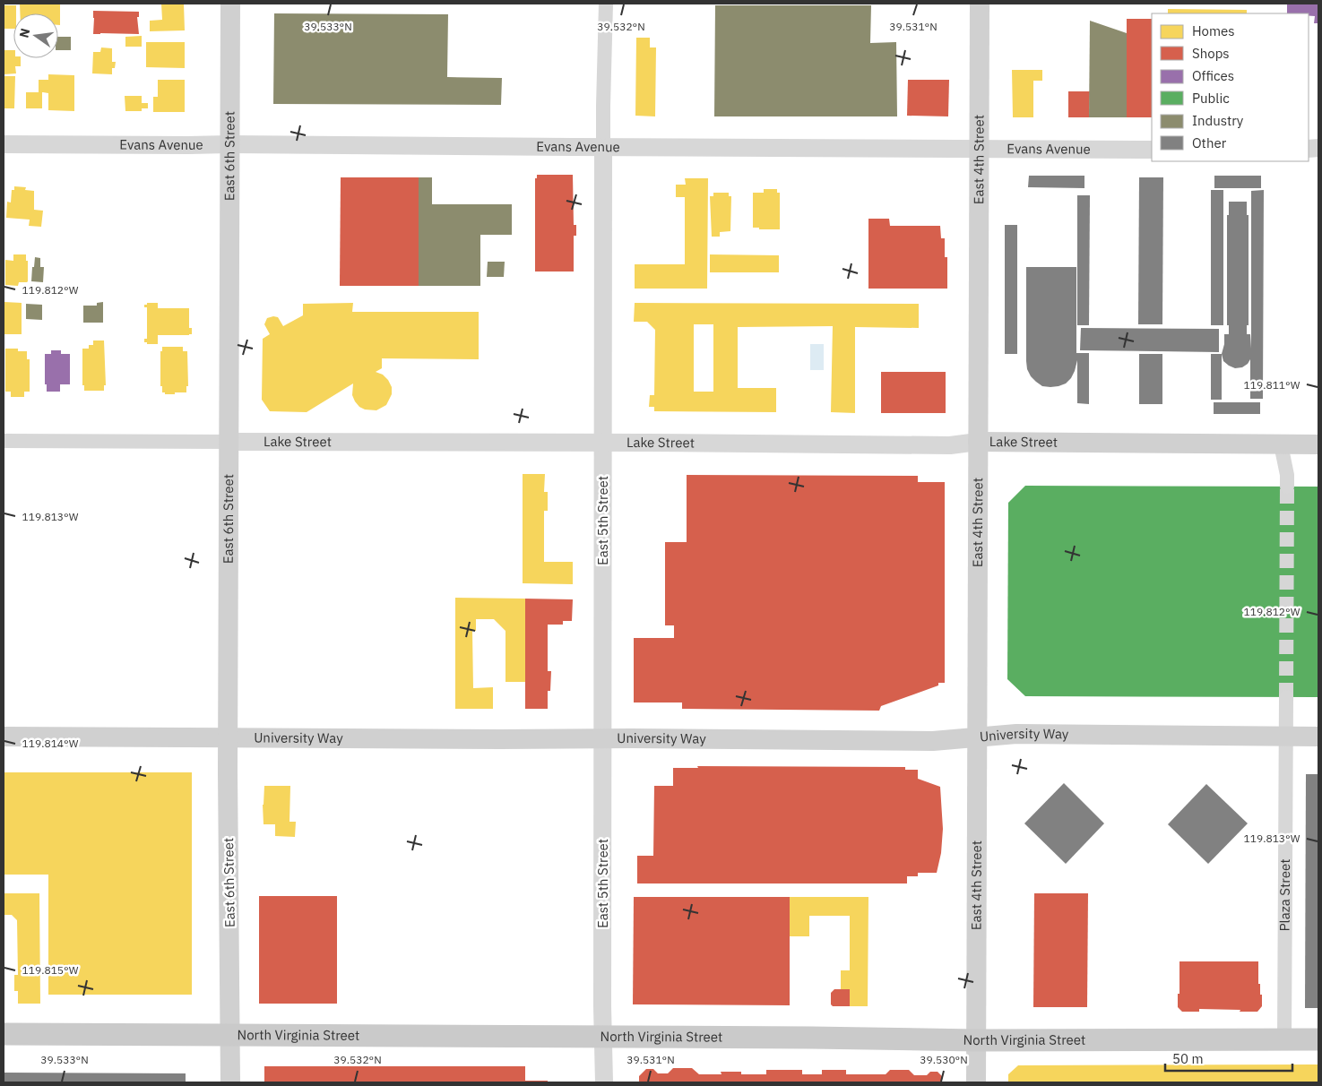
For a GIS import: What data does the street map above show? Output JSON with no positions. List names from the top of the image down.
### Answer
{
  "streets": {
    "main road": [
      "East 6th Street",
      "East 4th Street",
      "Lake Street",
      "University Way",
      "North Virginia Street"
    ],
    "street": ["Evans Avenue", "East 5th Street", "Plaza Street"]
  },
  "crossings": [
    ["Evans Avenue", "East 6th Street"],
    ["Evans Avenue", "East 4th Street"],
    ["Evans Avenue", "East 5th Street"],
    ["East 6th Street", "Lake Street"],
    ["East 6th Street", "University Way"],
    ["East 6th Street", "North Virginia Street"],
    ["East 4th Street", "Lake Street"],
    ["East 4th Street", "University Way"],
    ["East 4th Street", "North Virginia Street"],
    ["Lake Street", "East 5th Street"],
    ["East 5th Street", "University Way"],
    ["East 5th Street", "North Virginia Street"],
    ["University Way", "Plaza Street"],
    ["Plaza Street", "North Virginia Street"]
  ],
  "legend": [
    "Homes",
    "Shops",
    "Offices",
    "Public",
    "Industry",
    "Other"
  ],
  "scale_bar": "50 m",
  "north": "left",
  "coordinates": [
    "39.533°N",
    "39.532°N",
    "39.531°N",
    "119.812°W",
    "119.811°W",
    "119.813°W",
    "119.814°W",
    "119.815°W",
    "39.530°N"
  ]
}
